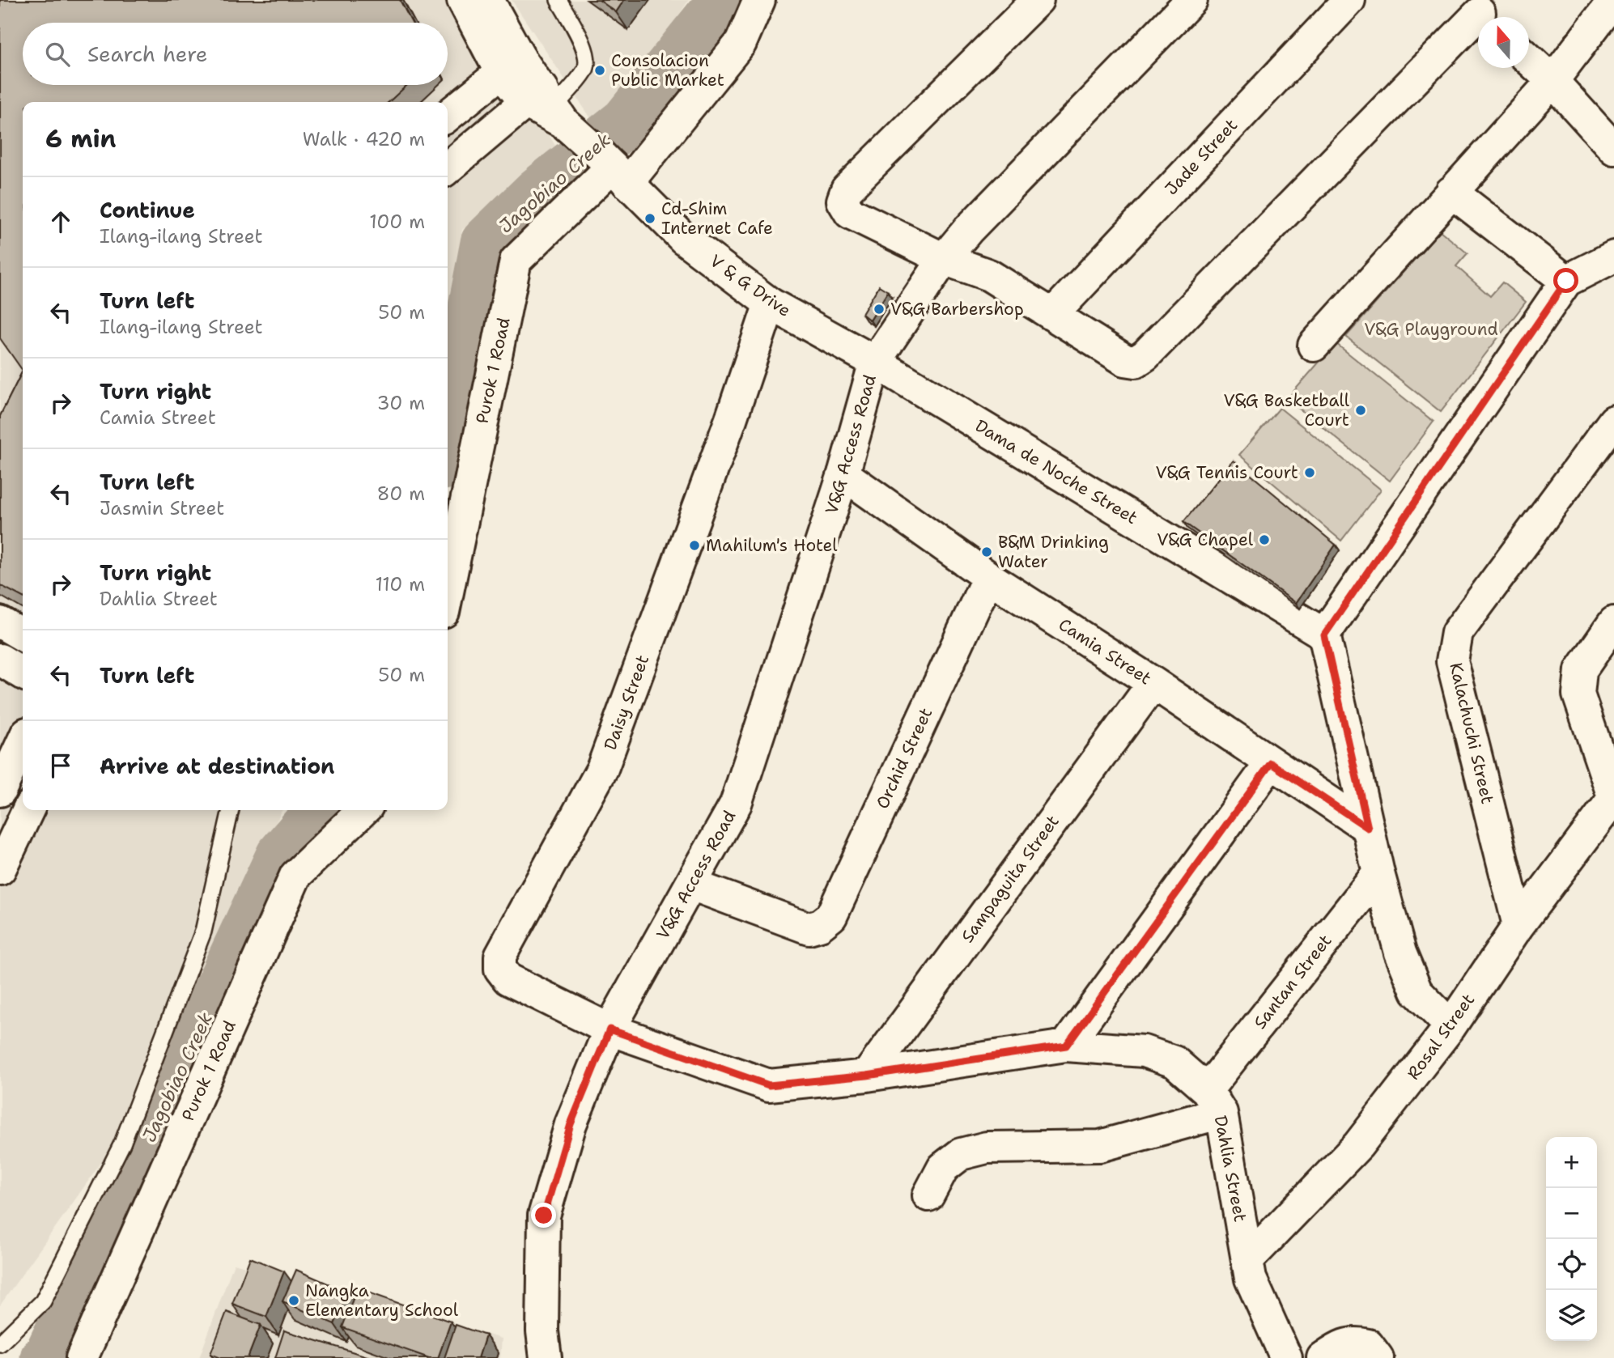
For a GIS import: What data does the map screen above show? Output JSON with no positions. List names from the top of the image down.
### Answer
{
  "streets": {
    "street": [
      "Jade Street",
      "V & G Drive",
      "Purok 1 Road",
      "V&G Access Road",
      "Dama de Noche Street",
      "Camia Street",
      "Daisy Street",
      "Kalachuchi Street",
      "Orchid Street",
      "Sampaguita Street",
      "Santan Street",
      "Rosal Street",
      "Dahlia Street"
    ]
  },
  "crossings": [
    ["V & G Drive", "Purok 1 Road"],
    ["V & G Drive", "V&G Access Road"],
    ["V & G Drive", "Dama de Noche Street"],
    ["V & G Drive", "Daisy Street"],
    ["V&G Access Road", "Dama de Noche Street"],
    ["V&G Access Road", "Camia Street"],
    ["V&G Access Road", "Daisy Street"],
    ["V&G Access Road", "Orchid Street"],
    ["Camia Street", "Orchid Street"],
    ["Camia Street", "Sampaguita Street"],
    ["Kalachuchi Street", "Rosal Street"],
    ["Santan Street", "Dahlia Street"],
    ["Rosal Street", "Dahlia Street"]
  ],
  "water": ["Jagobiao Creek"],
  "parks": ["V&G Playground"],
  "places": [
    "Consolacion Public Market",
    "Cd-Shim Internet Cafe",
    "V&G Barbershop",
    "V&G Basketball Court",
    "V&G Tennis Court",
    "V&G Chapel",
    "Mahilum's Hotel",
    "B&M Drinking Water",
    "Nangka Elementary School"
  ],
  "north": "top",
  "page": {
    "search": "Search here",
    "heading": ["6 min", "Walk · 420 m"],
    "list": [
      ["Continue", "Ilang-ilang Street", "100 m"],
      ["Turn left", "Ilang-ilang Street", "50 m"],
      ["Turn right", "Camia Street", "30 m"],
      ["Turn left", "Jasmin Street", "80 m"],
      ["Turn right", "Dahlia Street", "110 m"],
      ["Turn left", "50 m"],
      "Arrive at destination"
    ],
    "map_buttons": ["+", "−"]
  }
}
